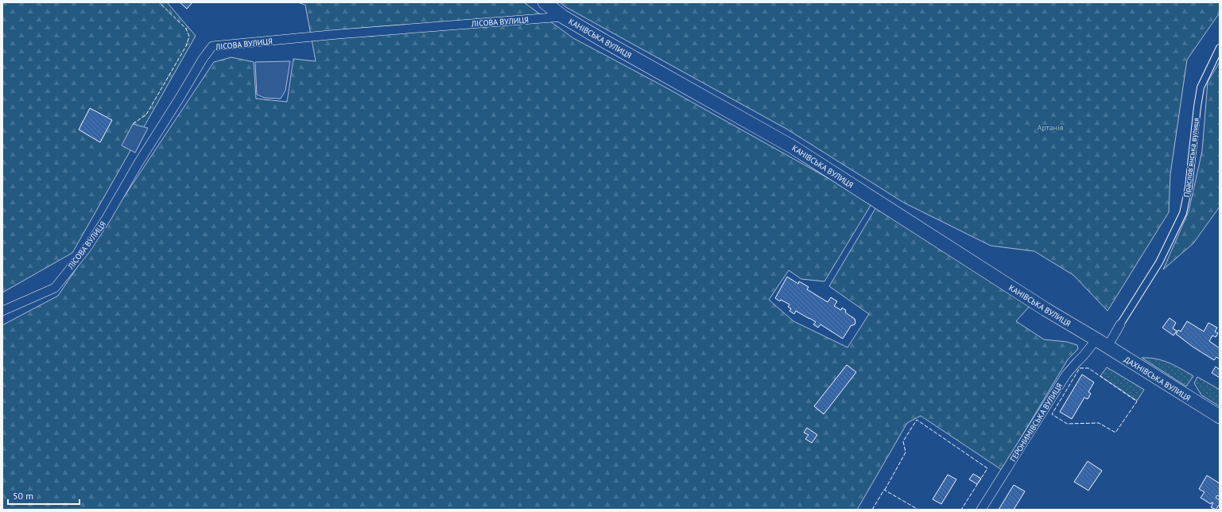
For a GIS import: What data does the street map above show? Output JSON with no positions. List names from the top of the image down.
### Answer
{
  "streets": {
    "main road": ["КАНІВСЬКА ВУЛИЦЯ", "ДАХНІВСЬКА ВУЛИЦЯ"],
    "street": ["ЛІСОВА ВУЛИЦЯ", "Прасловʼянська вулиця", "ГЕРОНИМІВСЬКА ВУЛИЦЯ"]
  },
  "crossings": [
    ["ЛІСОВА ВУЛИЦЯ", "КАНІВСЬКА ВУЛИЦЯ"],
    ["КАНІВСЬКА ВУЛИЦЯ", "Прасловʼянська вулиця"],
    ["КАНІВСЬКА ВУЛИЦЯ", "ДАХНІВСЬКА ВУЛИЦЯ"],
    ["КАНІВСЬКА ВУЛИЦЯ", "ГЕРОНИМІВСЬКА ВУЛИЦЯ"],
    ["Прасловʼянська вулиця", "ДАХНІВСЬКА ВУЛИЦЯ"],
    ["Прасловʼянська вулиця", "ГЕРОНИМІВСЬКА ВУЛИЦЯ"],
    ["ДАХНІВСЬКА ВУЛИЦЯ", "ГЕРОНИМІВСЬКА ВУЛИЦЯ"]
  ],
  "parks": ["Артанія"],
  "scale_bar": "50 m"
}
